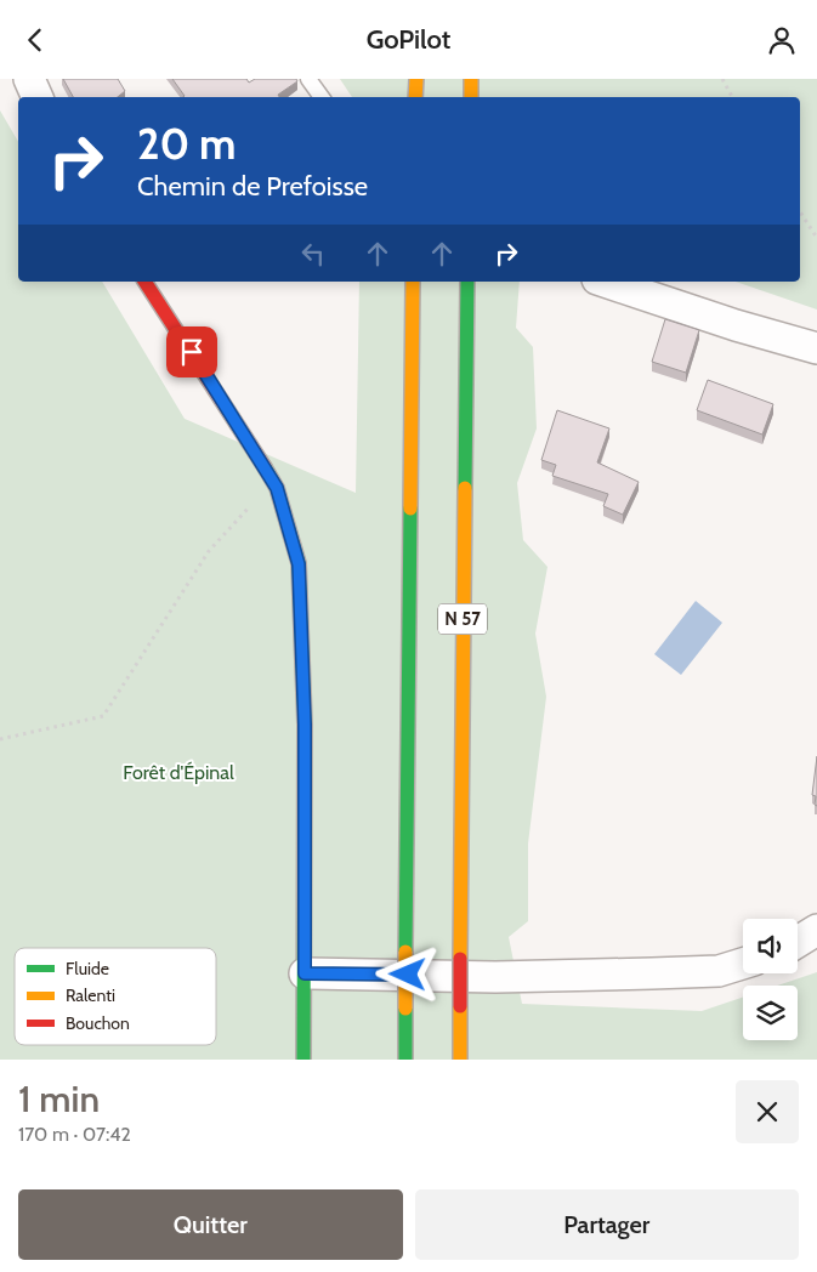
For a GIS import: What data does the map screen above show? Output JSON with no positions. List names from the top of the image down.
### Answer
{
  "streets": {
    "main road": ["N 57"]
  },
  "parks": ["Forêt d'Épinal"],
  "legend": ["Fluide", "Ralenti", "Bouchon"],
  "page": {
    "header": "GoPilot",
    "turn": ["20 m", "Chemin de Prefoisse"],
    "heading": ["1 min", "170 m · 07:42"],
    "buttons": ["Quitter", "Partager"]
  }
}
